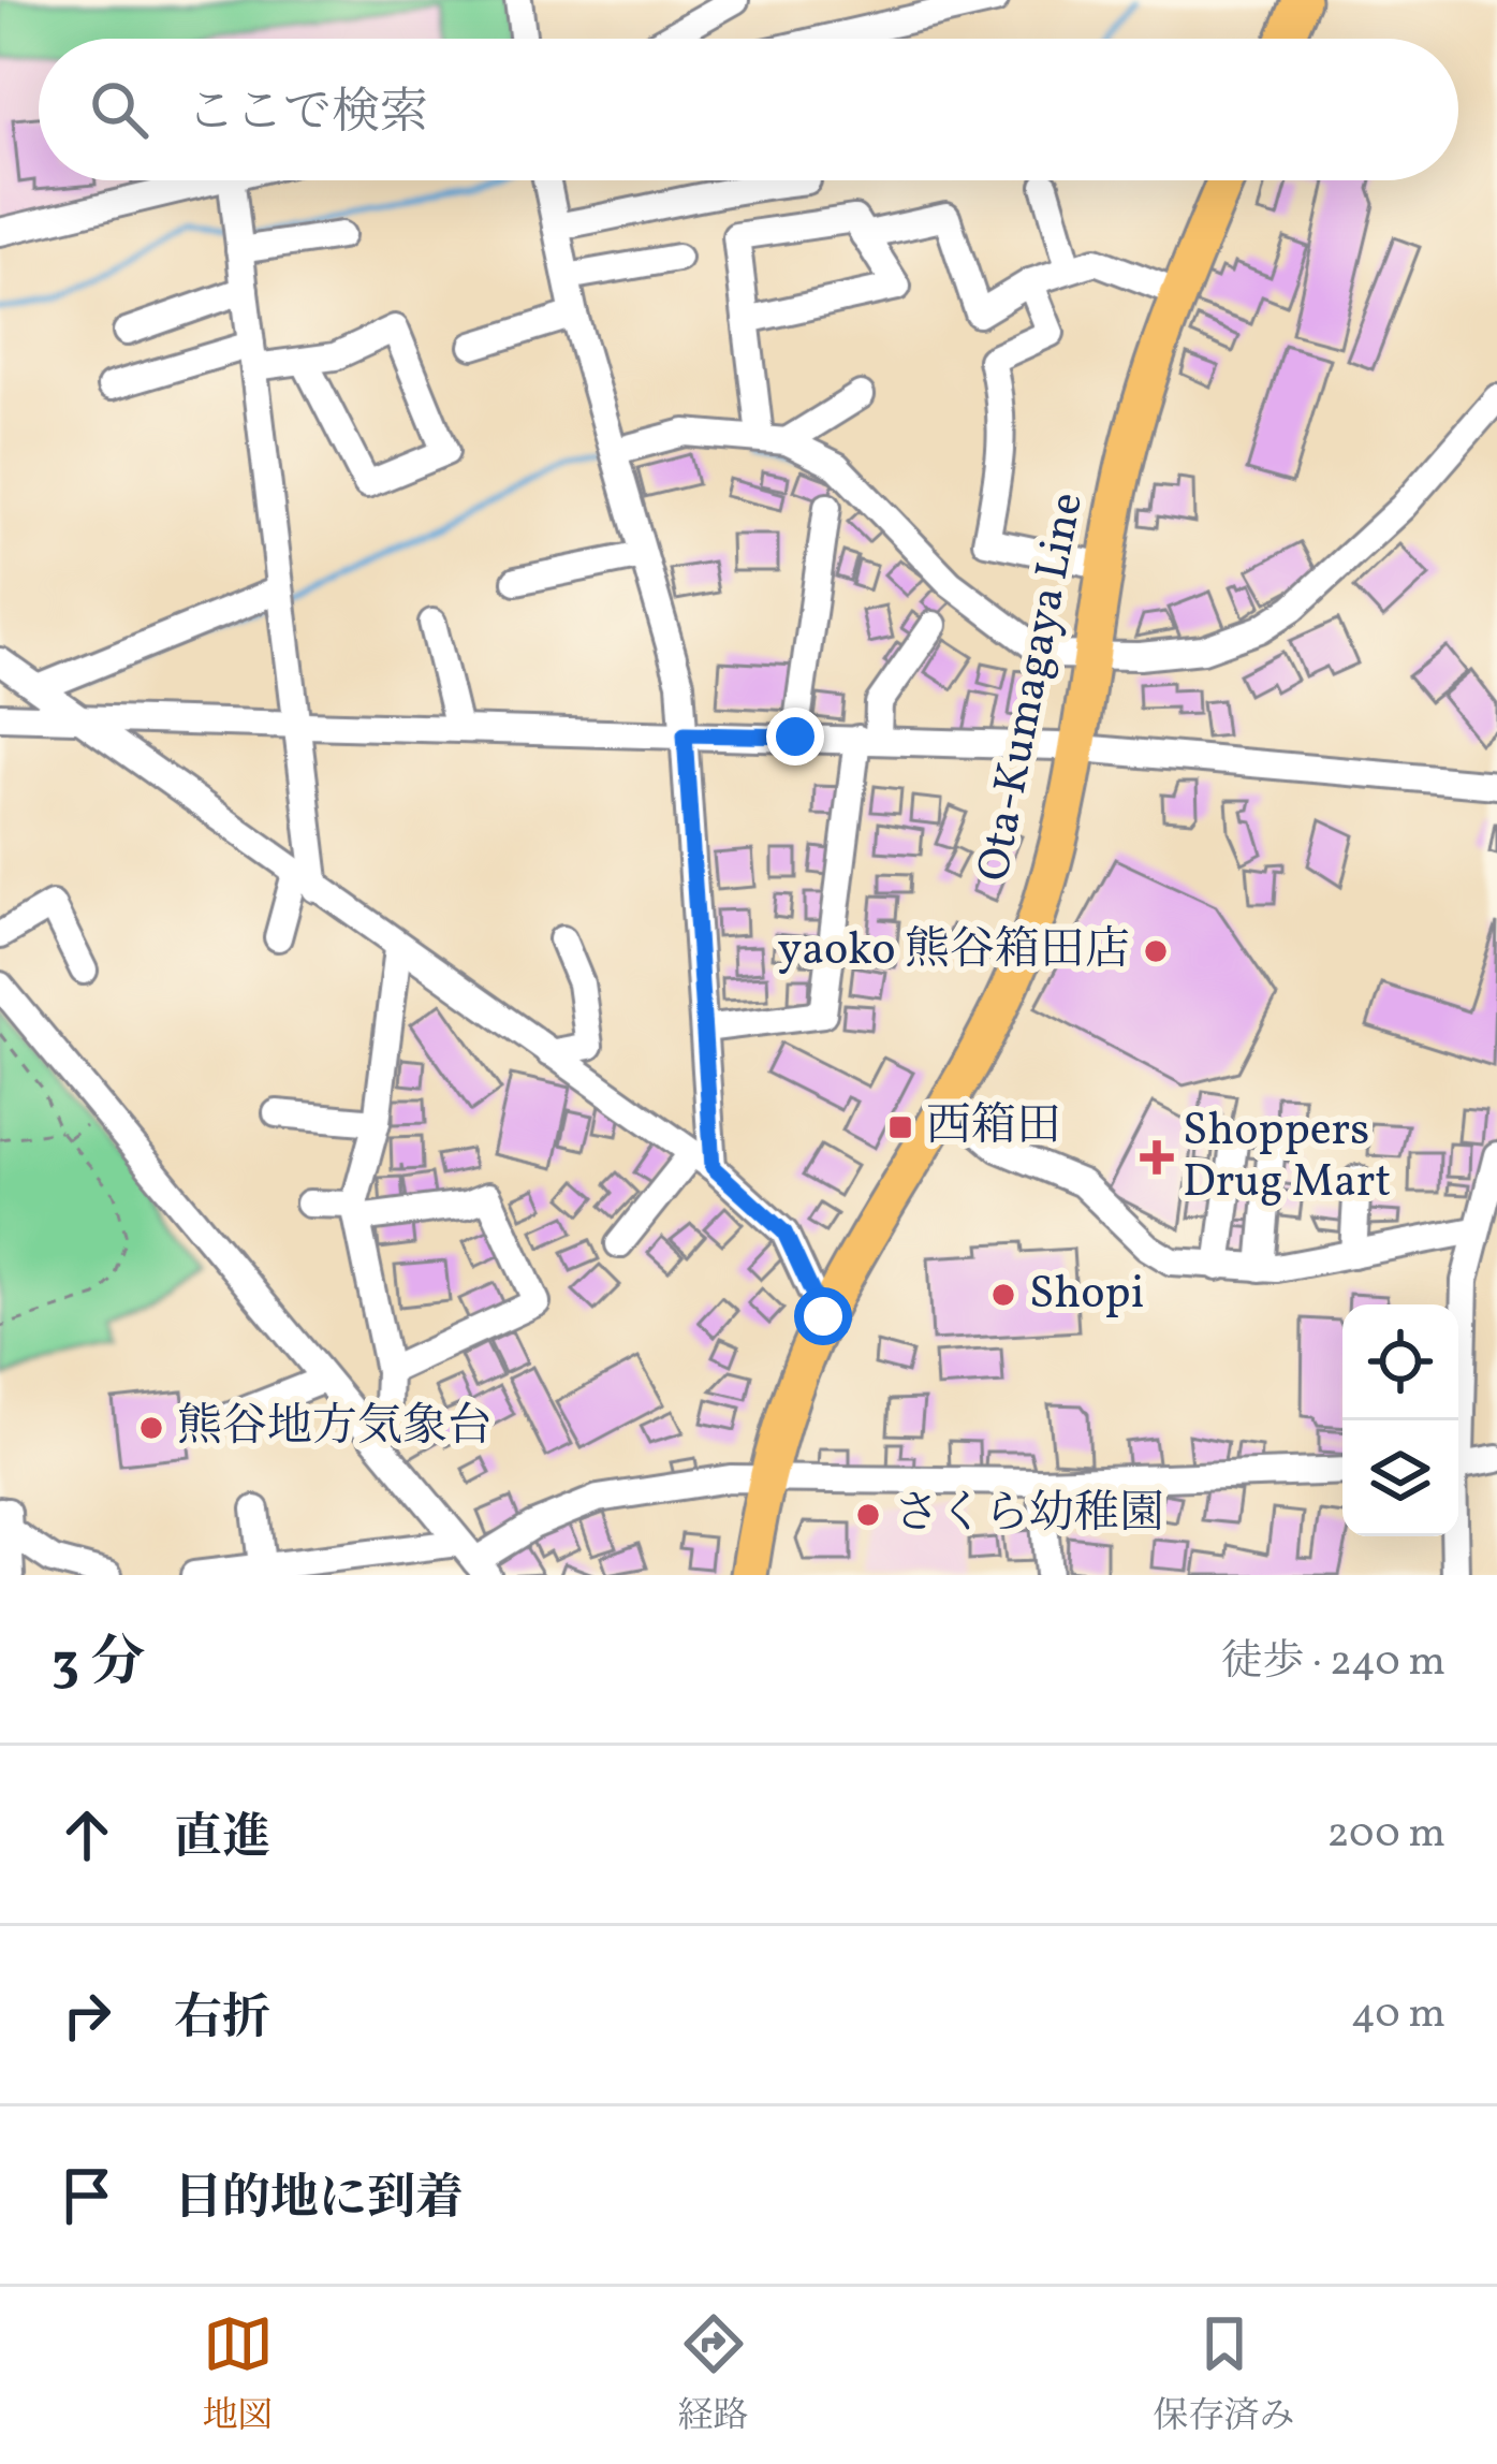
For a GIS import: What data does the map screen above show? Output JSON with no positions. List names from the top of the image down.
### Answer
{
  "streets": {
    "main road": ["Ota-Kumagaya Line"]
  },
  "places": {
    "other": [
      "yaoko 熊谷箱田店",
      "Shopi",
      "熊谷地方気象台",
      "さくら幼稚園"
    ],
    "transit": ["西箱田"],
    "health": ["Shoppers Drug Mart"]
  },
  "page": {
    "search": "ここで検索",
    "heading": ["3 分", "徒歩 · 240 m"],
    "list": [
      ["直進", "200 m"],
      ["右折", "40 m"],
      "目的地に到着"
    ],
    "nav": ["地図", "経路", "保存済み"]
  }
}
